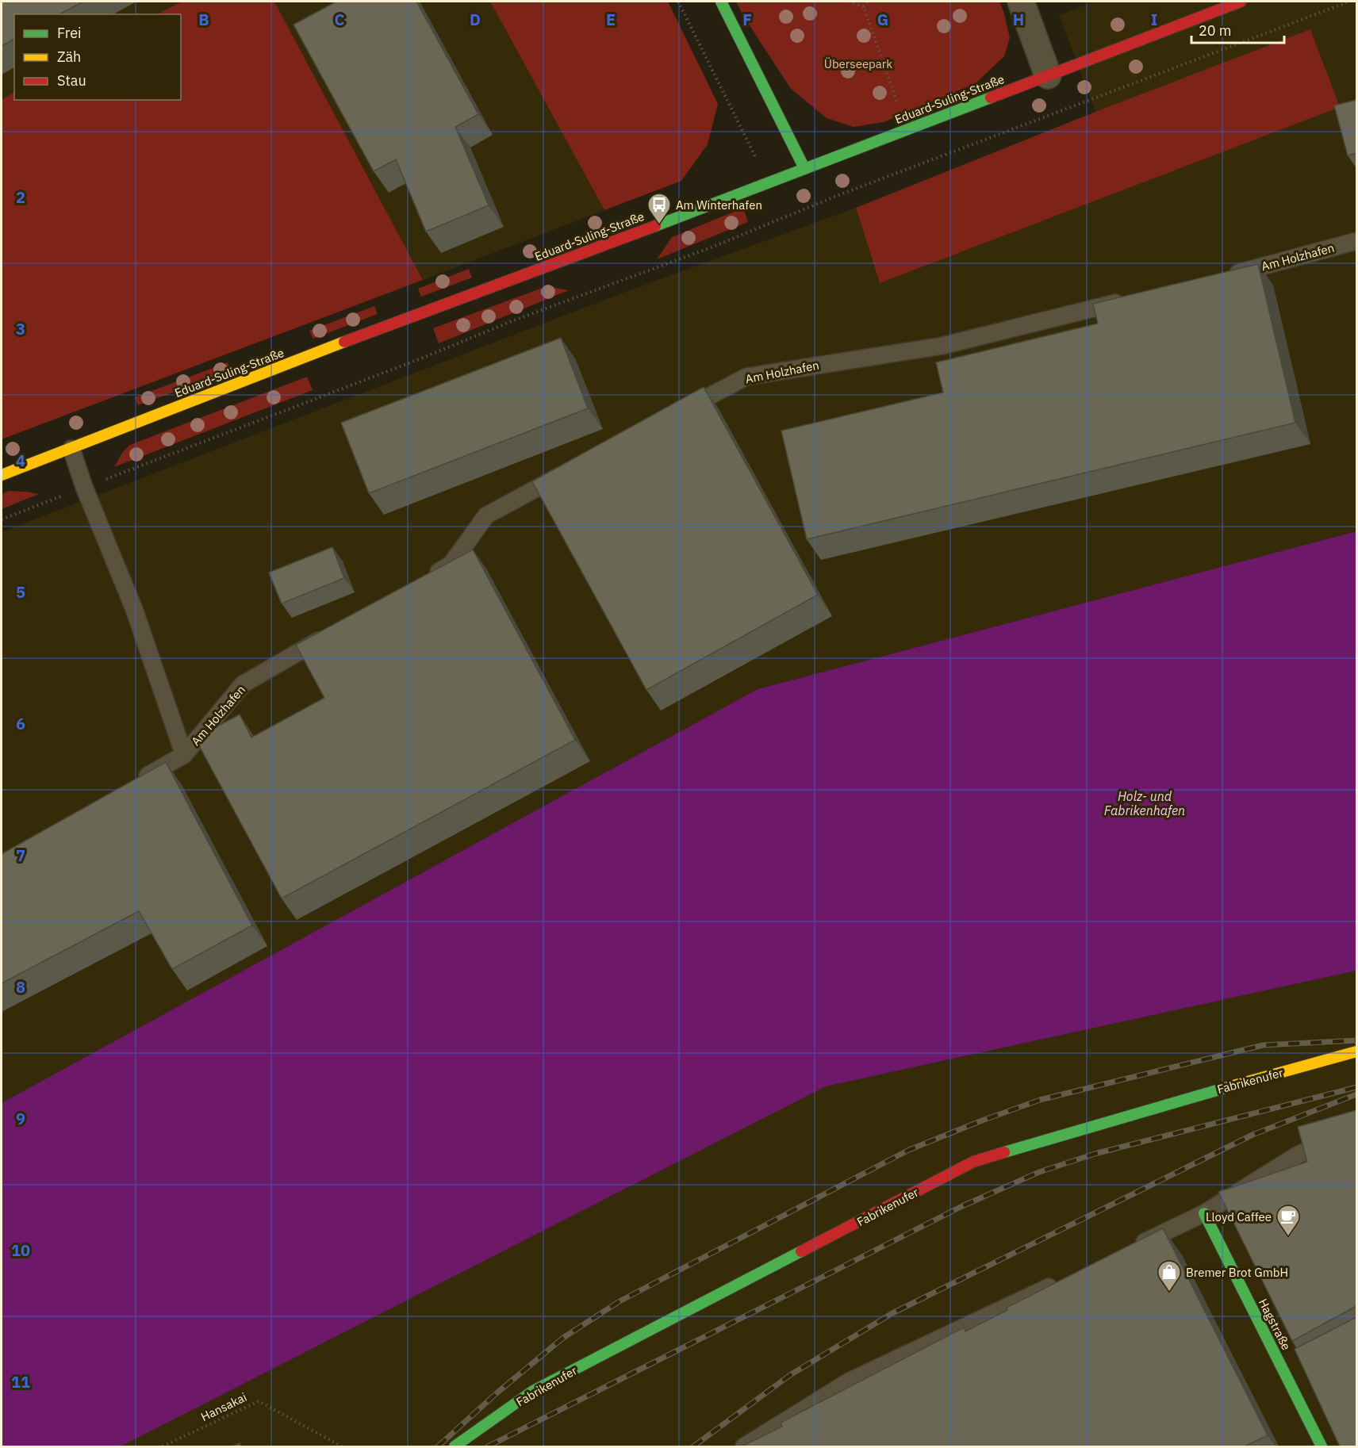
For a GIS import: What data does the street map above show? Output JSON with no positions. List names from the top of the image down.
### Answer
{
  "streets": {
    "street": ["Eduard-Suling-Straße", "Fabrikenufer", "Hagstraße"],
    "lane": ["Am Holzhafen"],
    "path": ["Hansakai"]
  },
  "water": ["Holz- und Fabrikenhafen"],
  "parks": ["Überseepark"],
  "places": {
    "bus stop": ["Am Winterhafen"],
    "cafe": ["Lloyd Caffee"],
    "shop": ["Bremer Brot GmbH"]
  },
  "legend": ["Frei", "Zäh", "Stau"],
  "scale_bar": "20 m",
  "grid": {
    "columns": [
      "B",
      "C",
      "D",
      "E",
      "F",
      "G",
      "H",
      "I"
    ],
    "rows": [
      "2",
      "3",
      "4",
      "5",
      "6",
      "7",
      "8",
      "9",
      "10",
      "11"
    ]
  }
}
